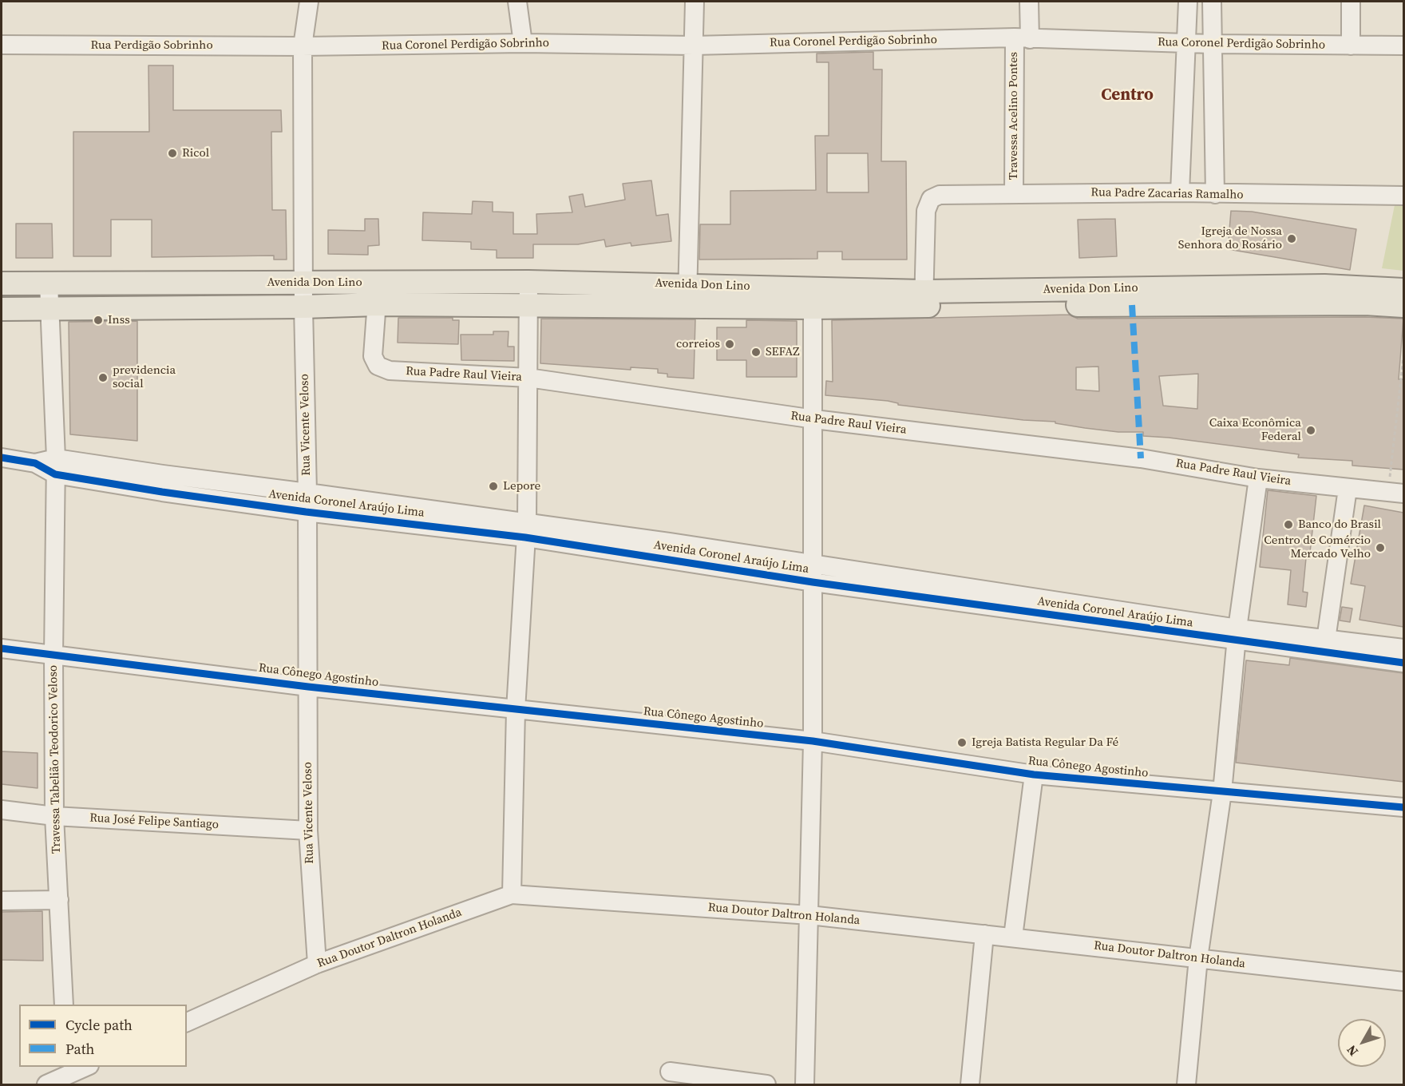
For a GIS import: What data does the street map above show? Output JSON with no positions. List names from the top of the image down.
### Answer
{
  "streets": {
    "main road": ["Avenida Don Lino"],
    "street": [
      "Rua Coronel Perdigão Sobrinho",
      "Rua Perdigão Sobrinho",
      "Travessa Acelino Pontes",
      "Rua Padre Zacarias Ramalho",
      "Rua Padre Raul Vieira",
      "Rua Vicente Veloso",
      "Avenida Coronel Araújo Lima",
      "Rua Cônego Agostinho",
      "Travessa Tabelião Teodorico Veloso",
      "Rua José Felipe Santiago",
      "Rua Doutor Daltron Holanda"
    ]
  },
  "crossings": [
    ["Rua Coronel Perdigão Sobrinho", "Rua Perdigão Sobrinho"],
    ["Rua Coronel Perdigão Sobrinho", "Travessa Acelino Pontes"],
    ["Rua Coronel Perdigão Sobrinho", "Rua Vicente Veloso"],
    ["Rua Perdigão Sobrinho", "Rua Vicente Veloso"],
    ["Travessa Acelino Pontes", "Rua Padre Zacarias Ramalho"],
    ["Rua Padre Zacarias Ramalho", "Avenida Don Lino"],
    ["Avenida Don Lino", "Rua Padre Raul Vieira"],
    ["Avenida Don Lino", "Rua Vicente Veloso"],
    ["Avenida Don Lino", "Travessa Tabelião Teodorico Veloso"],
    ["Rua Vicente Veloso", "Avenida Coronel Araújo Lima"],
    ["Rua Vicente Veloso", "Rua Cônego Agostinho"],
    ["Rua Vicente Veloso", "Rua José Felipe Santiago"],
    ["Rua Vicente Veloso", "Rua Doutor Daltron Holanda"],
    ["Avenida Coronel Araújo Lima", "Travessa Tabelião Teodorico Veloso"],
    ["Rua Cônego Agostinho", "Travessa Tabelião Teodorico Veloso"],
    ["Travessa Tabelião Teodorico Veloso", "Rua José Felipe Santiago"]
  ],
  "districts": ["Centro"],
  "places": [
    "Ricol",
    "Igreja de Nossa Senhora do Rosário",
    "Inss",
    "correios",
    "SEFAZ",
    "previdencia social",
    "Caixa Econômica Federal",
    "Lepore",
    "Banco do Brasil",
    "Centro de Comércio Mercado Velho",
    "Igreja Batista Regular Da Fé"
  ],
  "legend": ["Cycle path", "Path"],
  "north": "bottom left"
}
